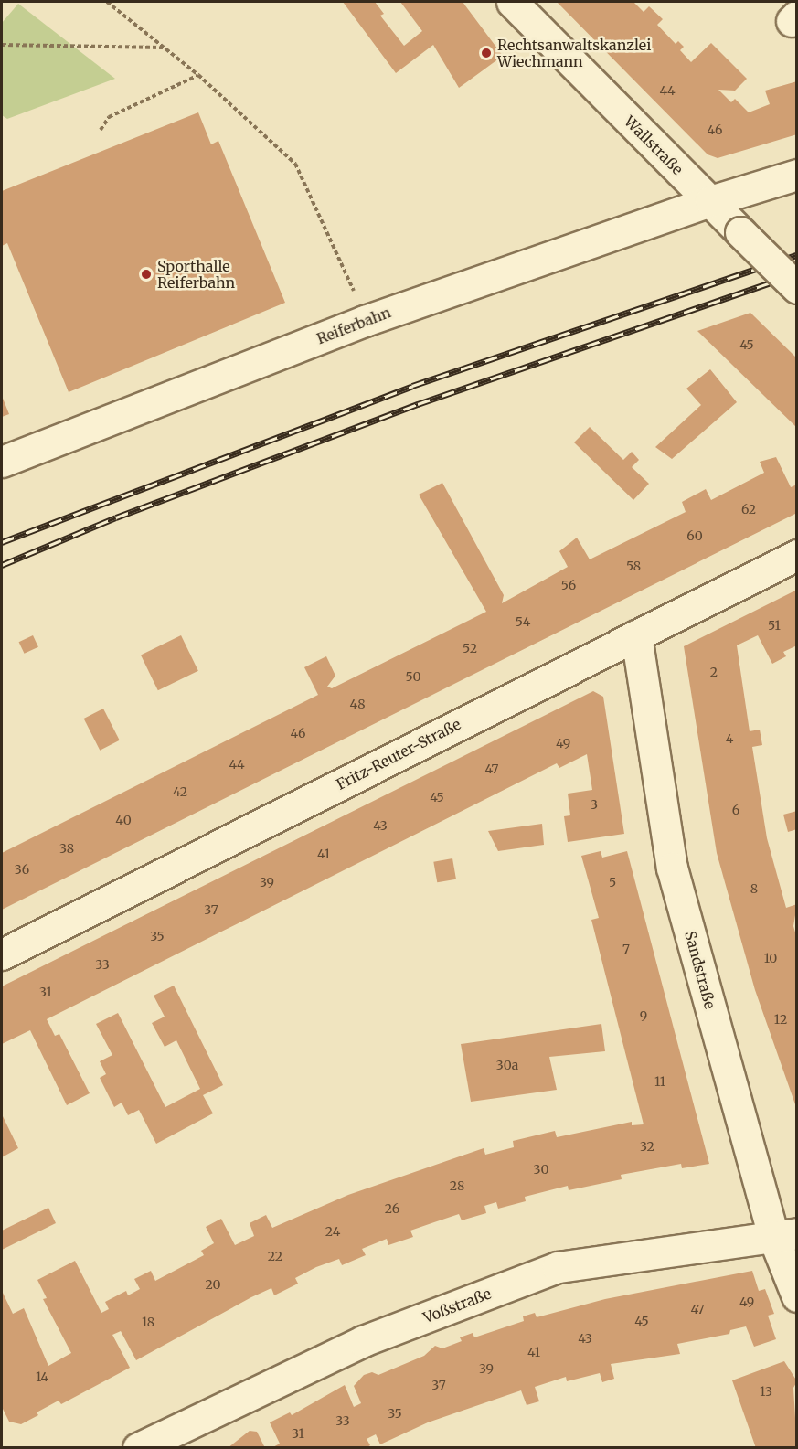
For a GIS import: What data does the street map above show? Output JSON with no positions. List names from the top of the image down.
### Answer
{
  "streets": {
    "street": [
      "Wallstraße",
      "Reiferbahn",
      "Fritz-Reuter-Straße",
      "Sandstraße",
      "Voßstraße"
    ]
  },
  "crossings": [
    ["Wallstraße", "Reiferbahn"],
    ["Fritz-Reuter-Straße", "Sandstraße"],
    ["Sandstraße", "Voßstraße"]
  ],
  "places": ["Rechtsanwaltskanzlei Wiechmann", "Sporthalle Reiferbahn"],
  "house_numbers": [
    "44",
    "46",
    "45",
    "62",
    "60",
    "58",
    "56",
    "54",
    "51",
    "52",
    "2",
    "50",
    "48",
    "46",
    "4",
    "49",
    "44",
    "47",
    "42",
    "45",
    "3",
    "6",
    "40",
    "43",
    "38",
    "41",
    "36",
    "39",
    "5",
    "8",
    "37",
    "35",
    "7",
    "10",
    "33",
    "31",
    "9",
    "12",
    "30a",
    "11",
    "32",
    "30",
    "28",
    "26",
    "24",
    "22",
    "20",
    "49",
    "47",
    "45",
    "18",
    "43",
    "41",
    "39",
    "14",
    "37",
    "13",
    "35",
    "33",
    "31"
  ]
}
